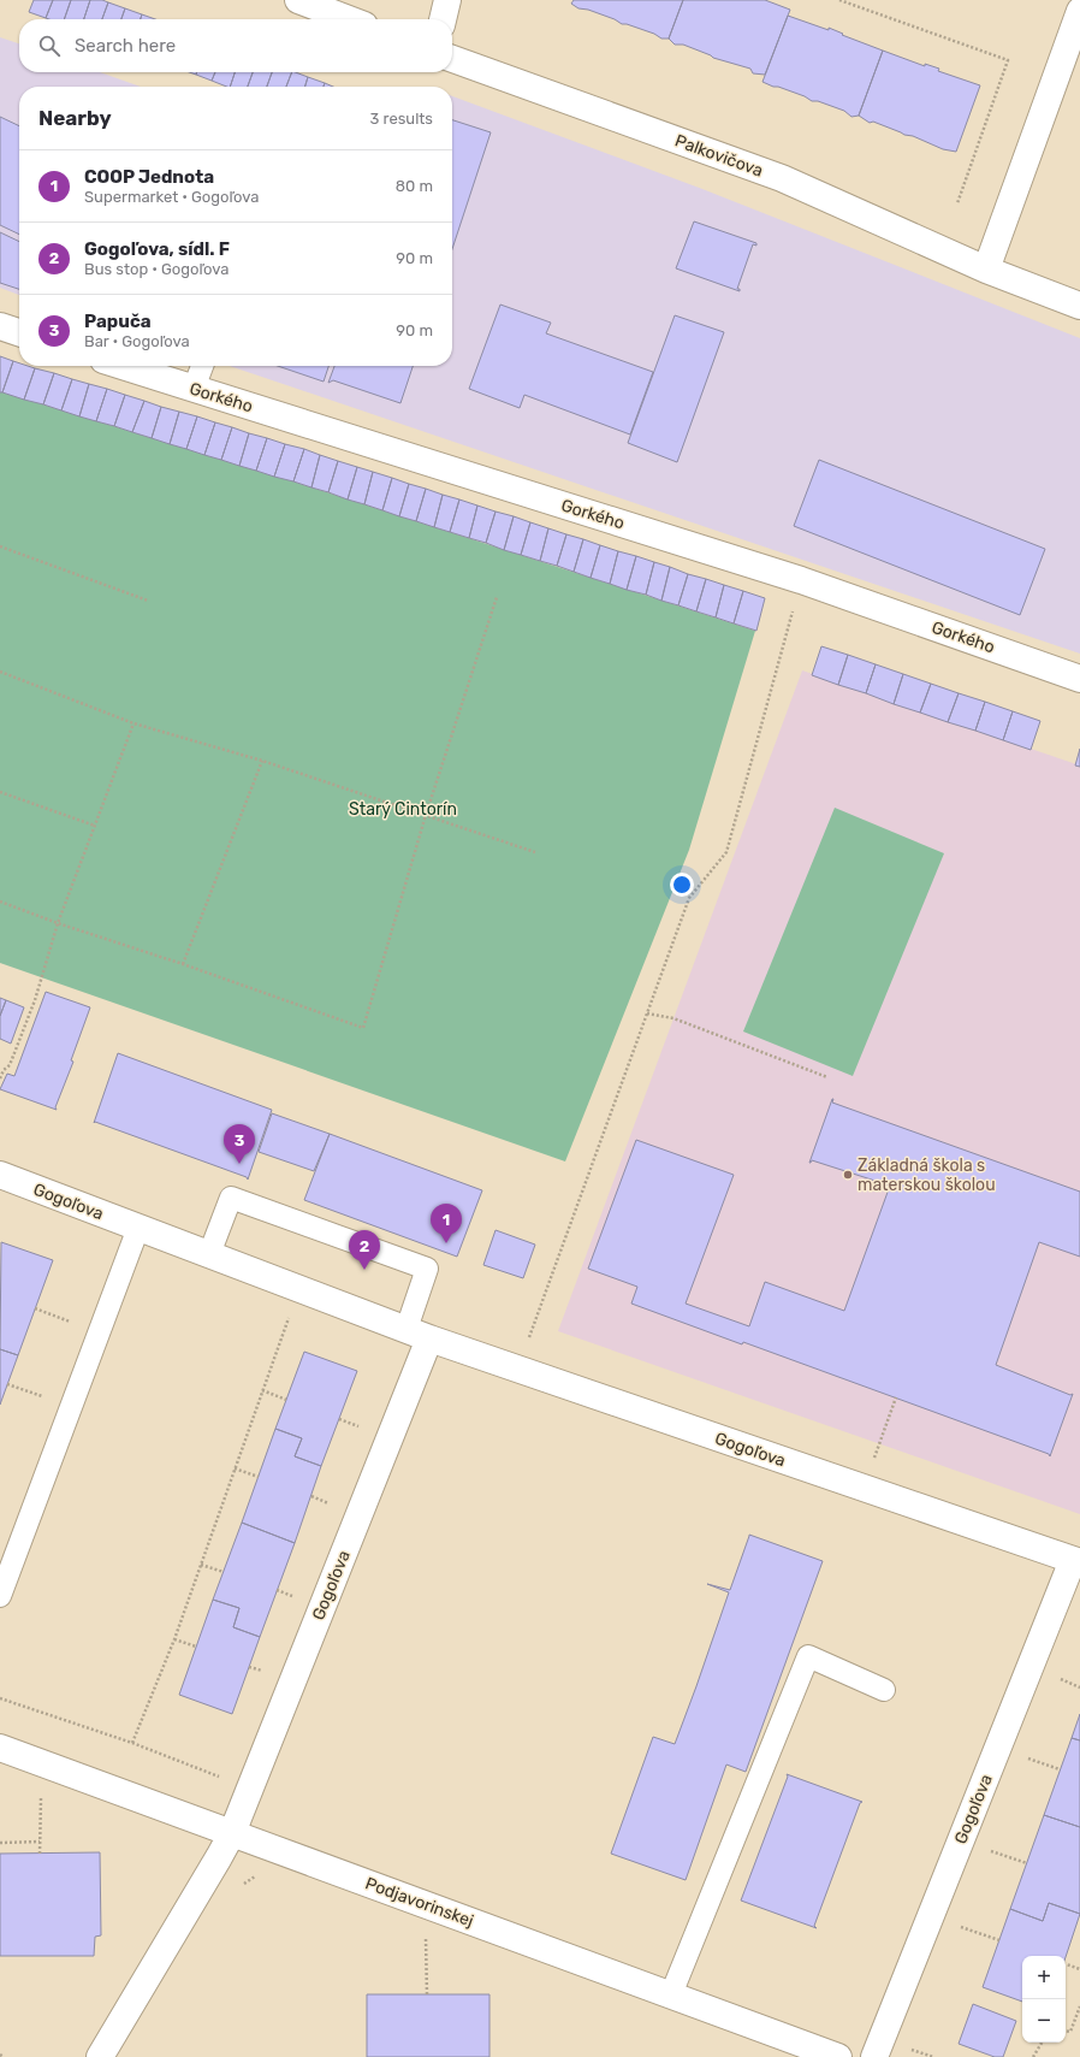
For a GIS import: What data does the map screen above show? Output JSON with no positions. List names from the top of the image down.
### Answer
{
  "streets": {
    "street": [
      "Palkovičova",
      "Gorkého",
      "Gogoľova",
      "Podjavorinskej"
    ]
  },
  "crossings": [
    ["Gogoľova", "Podjavorinskej"]
  ],
  "parks": ["Starý Cintorín"],
  "places": ["Základná škola s materskou školou"],
  "page": {
    "search": "Search here",
    "heading": ["Nearby", "3 results"],
    "list": [
      {
        "mark": "1",
        "name": "COOP Jednota",
        "note": "Supermarket · Gogoľova",
        "value": "80 m"
      },
      {
        "mark": "2",
        "name": "Gogoľova, sídl. F",
        "note": "Bus stop · Gogoľova",
        "value": "90 m"
      },
      {
        "mark": "3",
        "name": "Papuča",
        "note": "Bar · Gogoľova",
        "value": "90 m"
      }
    ],
    "pins": ["3", "1", "2"],
    "map_buttons": ["+", "−"]
  }
}
